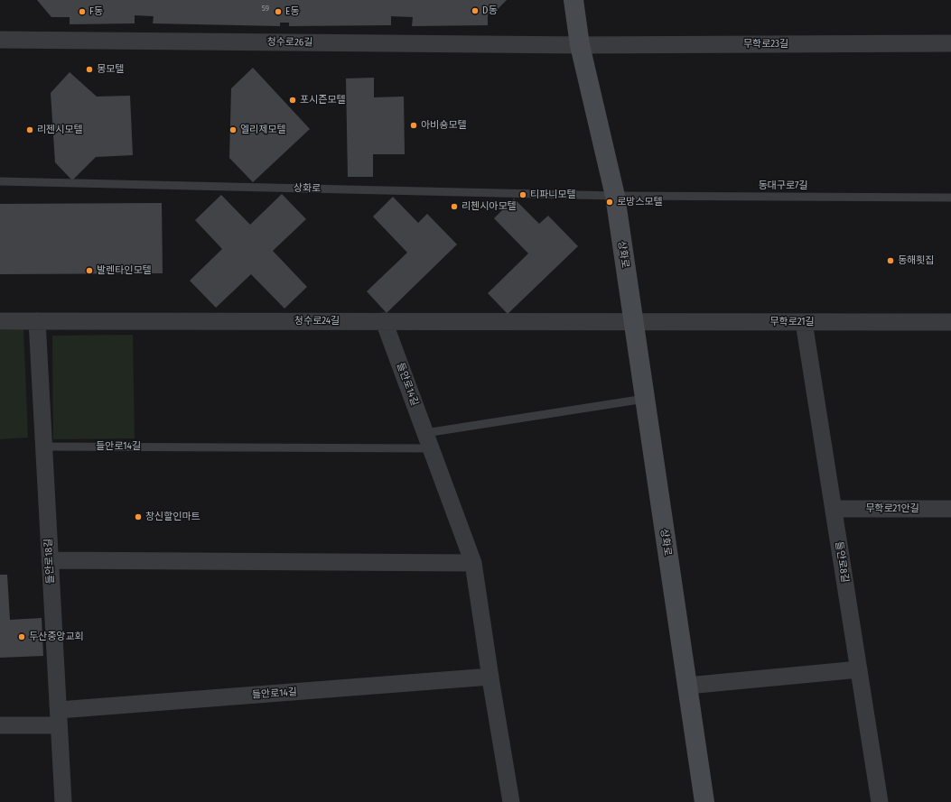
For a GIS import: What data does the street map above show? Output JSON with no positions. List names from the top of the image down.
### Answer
{
  "streets": {
    "main road": ["상화로"],
    "street": [
      "청수로26길",
      "무학로23길",
      "청수로24길",
      "무학로21길",
      "들안로14길",
      "무학로21안길",
      "들안로18길",
      "들안로8길"
    ],
    "lane": ["동대구로7길"]
  },
  "crossings": [
    ["청수로26길", "무학로23길"],
    ["청수로26길", "상화로"],
    ["무학로23길", "상화로"],
    ["동대구로7길", "상화로"],
    ["상화로", "청수로24길"],
    ["상화로", "무학로21길"],
    ["청수로24길", "무학로21길"],
    ["청수로24길", "들안로14길"],
    ["청수로24길", "들안로18길"],
    ["무학로21길", "들안로8길"],
    ["들안로14길", "들안로18길"],
    ["무학로21안길", "들안로8길"]
  ],
  "places": [
    "D동",
    "F동",
    "E동",
    "몽모텔",
    "포시즌모텔",
    "아비숑모텔",
    "리젠시모텔",
    "엘리제모텔",
    "티파니모텔",
    "로망스모텔",
    "리첸시아모텔",
    "동해횟집",
    "발렌타인모텔",
    "창신할인마트",
    "두산중앙교회"
  ],
  "house_numbers": ["59"]
}
